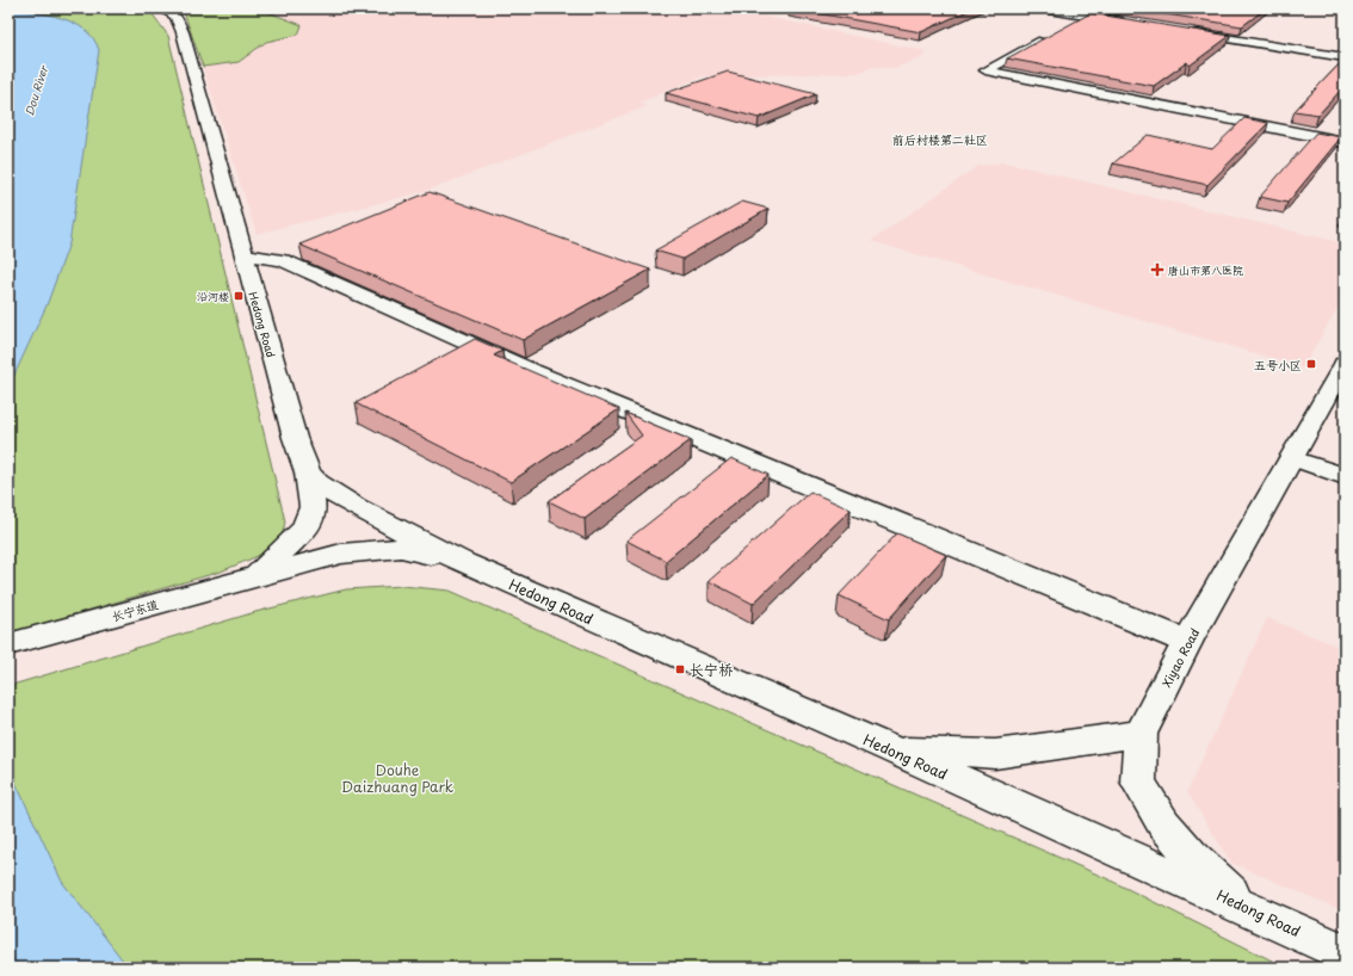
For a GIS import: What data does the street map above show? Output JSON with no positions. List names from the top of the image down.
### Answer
{
  "streets": {
    "street": ["Hedong Road", "长宁东道", "Xiyao Road"]
  },
  "crossings": [
    ["Hedong Road", "长宁东道"]
  ],
  "districts": ["前后村楼第二社区"],
  "water": ["Dou River"],
  "parks": ["Douhe Daizhuang Park"],
  "places": {
    "health": ["唐山市第八医院"],
    "transit": ["沿河楼", "五号小区", "长宁桥"]
  }
}
